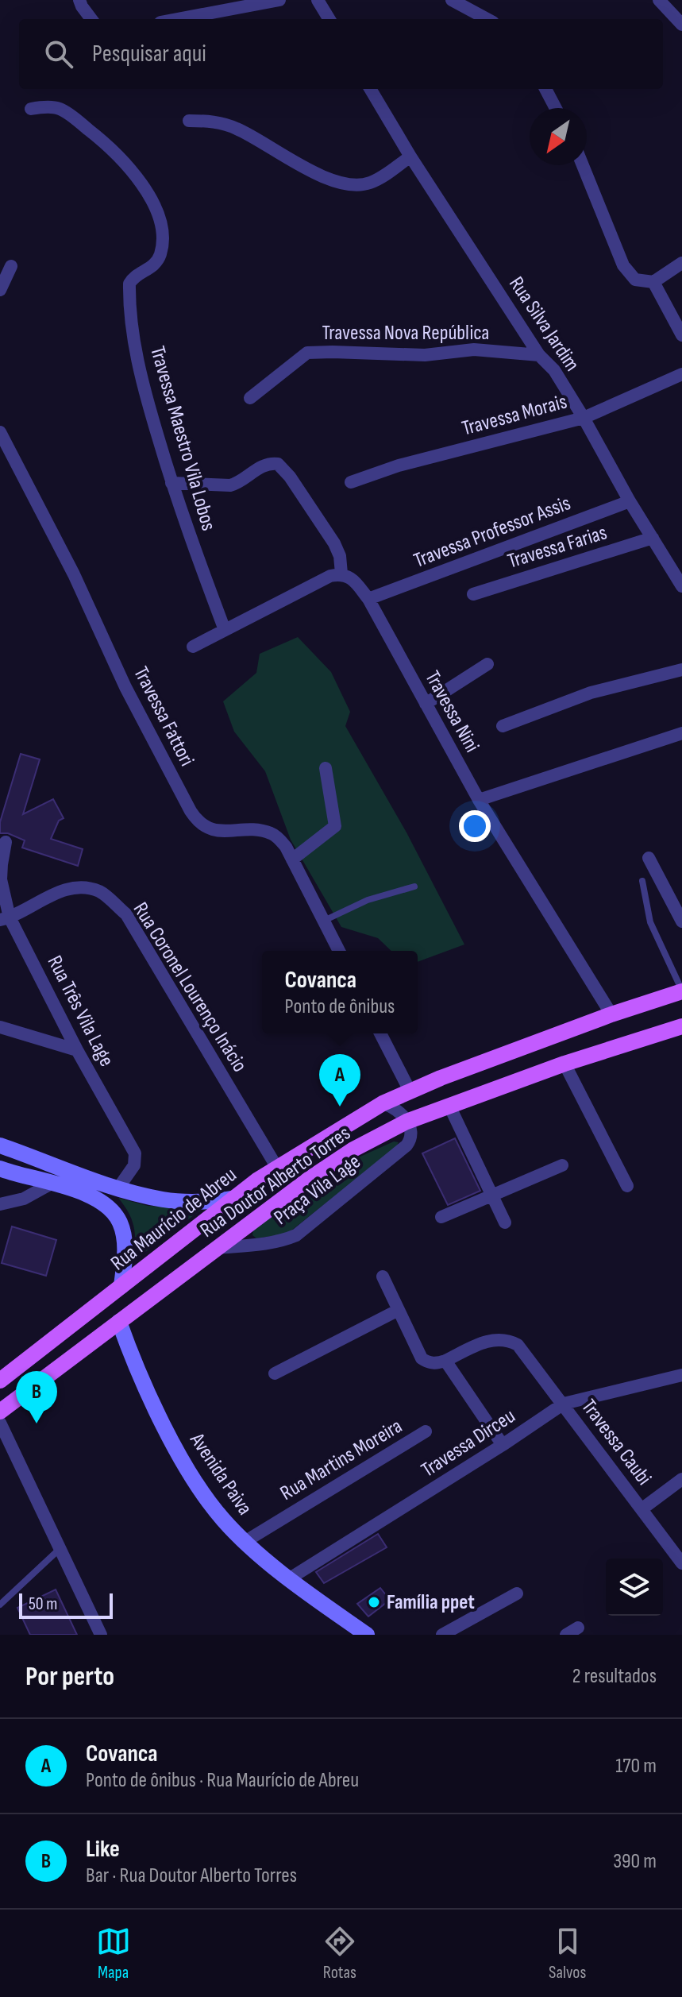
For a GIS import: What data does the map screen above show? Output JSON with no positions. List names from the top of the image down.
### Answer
{
  "streets": {
    "main road": ["Rua Doutor Alberto Torres", "Rua Maurício de Abreu", "Avenida Paiva"],
    "street": [
      "Rua Silva Jardim",
      "Travessa Nova República",
      "Travessa Morais",
      "Travessa Maestro Vila Lobos",
      "Travessa Professor Assis",
      "Travessa Farias",
      "Travessa Nini",
      "Travessa Fattori",
      "Rua Coronel Lourenço Inácio",
      "Rua Três Vila Lage",
      "Praça Vila Lage",
      "Travessa Caubi",
      "Travessa Dirceu",
      "Rua Martins Moreira"
    ]
  },
  "crossings": [
    ["Rua Silva Jardim", "Travessa Nova República"],
    ["Rua Silva Jardim", "Travessa Morais"],
    ["Rua Silva Jardim", "Travessa Professor Assis"],
    ["Rua Silva Jardim", "Travessa Farias"],
    ["Travessa Professor Assis", "Travessa Nini"],
    ["Travessa Nini", "Rua Maurício de Abreu"],
    ["Rua Coronel Lourenço Inácio", "Rua Três Vila Lage"],
    ["Rua Coronel Lourenço Inácio", "Rua Maurício de Abreu"],
    ["Rua Doutor Alberto Torres", "Praça Vila Lage"],
    ["Rua Doutor Alberto Torres", "Avenida Paiva"],
    ["Travessa Caubi", "Travessa Dirceu"],
    ["Travessa Dirceu", "Avenida Paiva"],
    ["Rua Martins Moreira", "Avenida Paiva"]
  ],
  "places": ["Família ppet"],
  "scale_bar": "50 m",
  "north": "bottom left",
  "page": {
    "search": "Pesquisar aqui",
    "popup": ["Covanca", "Ponto de ônibus"],
    "pins": ["A", "B"],
    "scale": "50 m",
    "heading": ["Por perto", "2 resultados"],
    "list": [
      {
        "mark": "A",
        "name": "Covanca",
        "note": "Ponto de ônibus · Rua Maurício de Abreu",
        "value": "170 m"
      },
      {
        "mark": "B",
        "name": "Like",
        "note": "Bar · Rua Doutor Alberto Torres",
        "value": "390 m"
      }
    ],
    "nav": ["Mapa", "Rotas", "Salvos"]
  }
}
